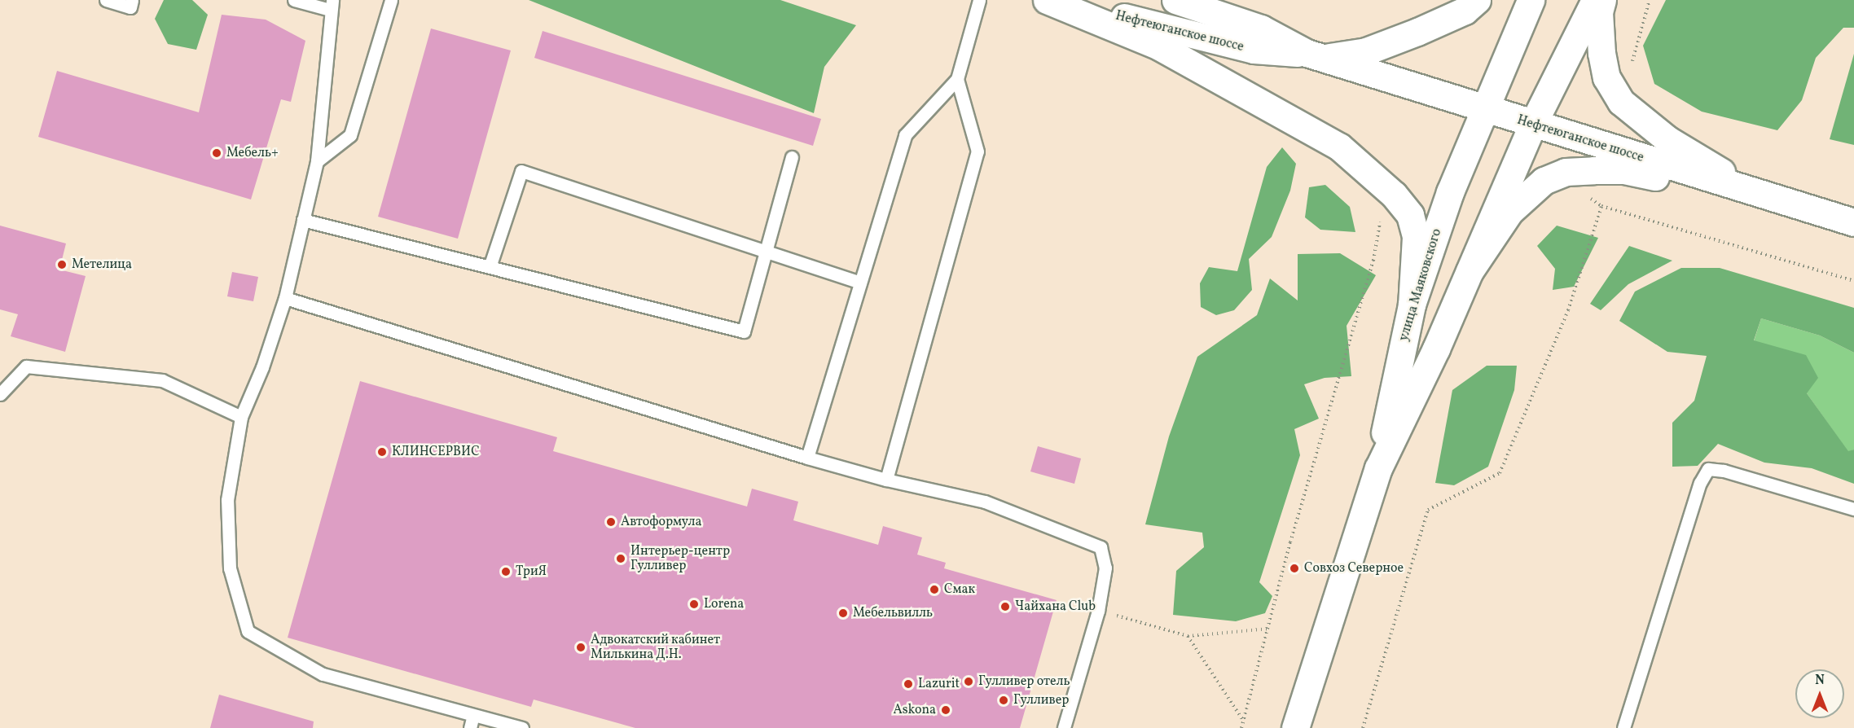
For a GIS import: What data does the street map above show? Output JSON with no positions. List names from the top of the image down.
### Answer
{
  "streets": {
    "main road": ["Нефтеюганское шоссе", "улица Маяковского"]
  },
  "crossings": [
    ["Нефтеюганское шоссе", "улица Маяковского"]
  ],
  "places": [
    "Мебель+",
    "Метелица",
    "КЛИНСЕРВИС",
    "Автоформула",
    "Интерьер-центр Гулливер",
    "Совхоз Северное",
    "ТриЯ",
    "Смак",
    "Lorena",
    "Чайхана Club",
    "Мебельвилль",
    "Адвокатский кабинет Милькина Д.Н.",
    "Гулливер отель",
    "Lazurit",
    "Гулливер",
    "Askona"
  ],
  "north": "top"
}
